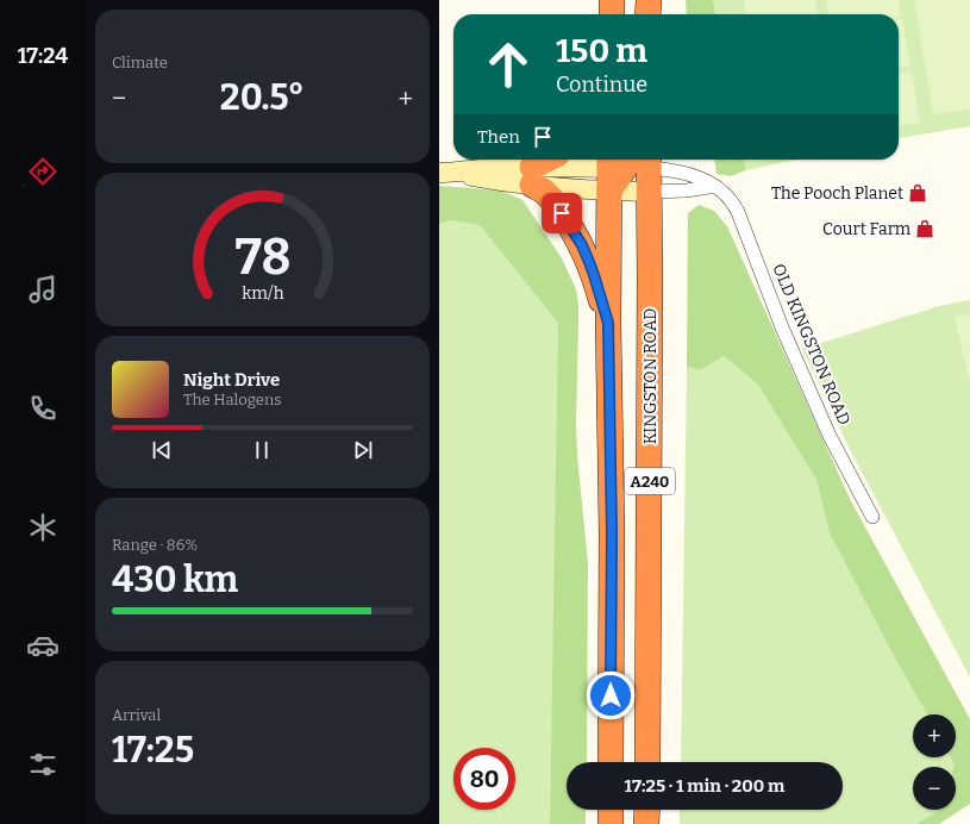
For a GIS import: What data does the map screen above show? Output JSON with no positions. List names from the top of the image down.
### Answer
{
  "streets": {
    "highway": ["KINGSTON ROAD", "A240"],
    "street": ["OLD KINGSTON ROAD"]
  },
  "crossings": [
    ["OLD KINGSTON ROAD", "KINGSTON ROAD"],
    ["OLD KINGSTON ROAD", "A240"],
    ["KINGSTON ROAD", "A240"]
  ],
  "places": {
    "shop": ["The Pooch Planet", "Court Farm"]
  },
  "page": {
    "tabs": "17:24",
    "tile": [
      "Climate",
      ["Range · 86%", "430 km"],
      ["Arrival", "17:25"]
    ],
    "turn": ["150 m", "Continue"],
    "heat": ["−", "20.5°", "+"],
    "then": "Then",
    "song": ["Night Drive", "The Halogens"],
    "map_buttons": ["+", "−"],
    "limit": "80",
    "trip": "17:25 · 1 min · 200 m",
    "gauge": ["78", "km/h"]
  }
}
